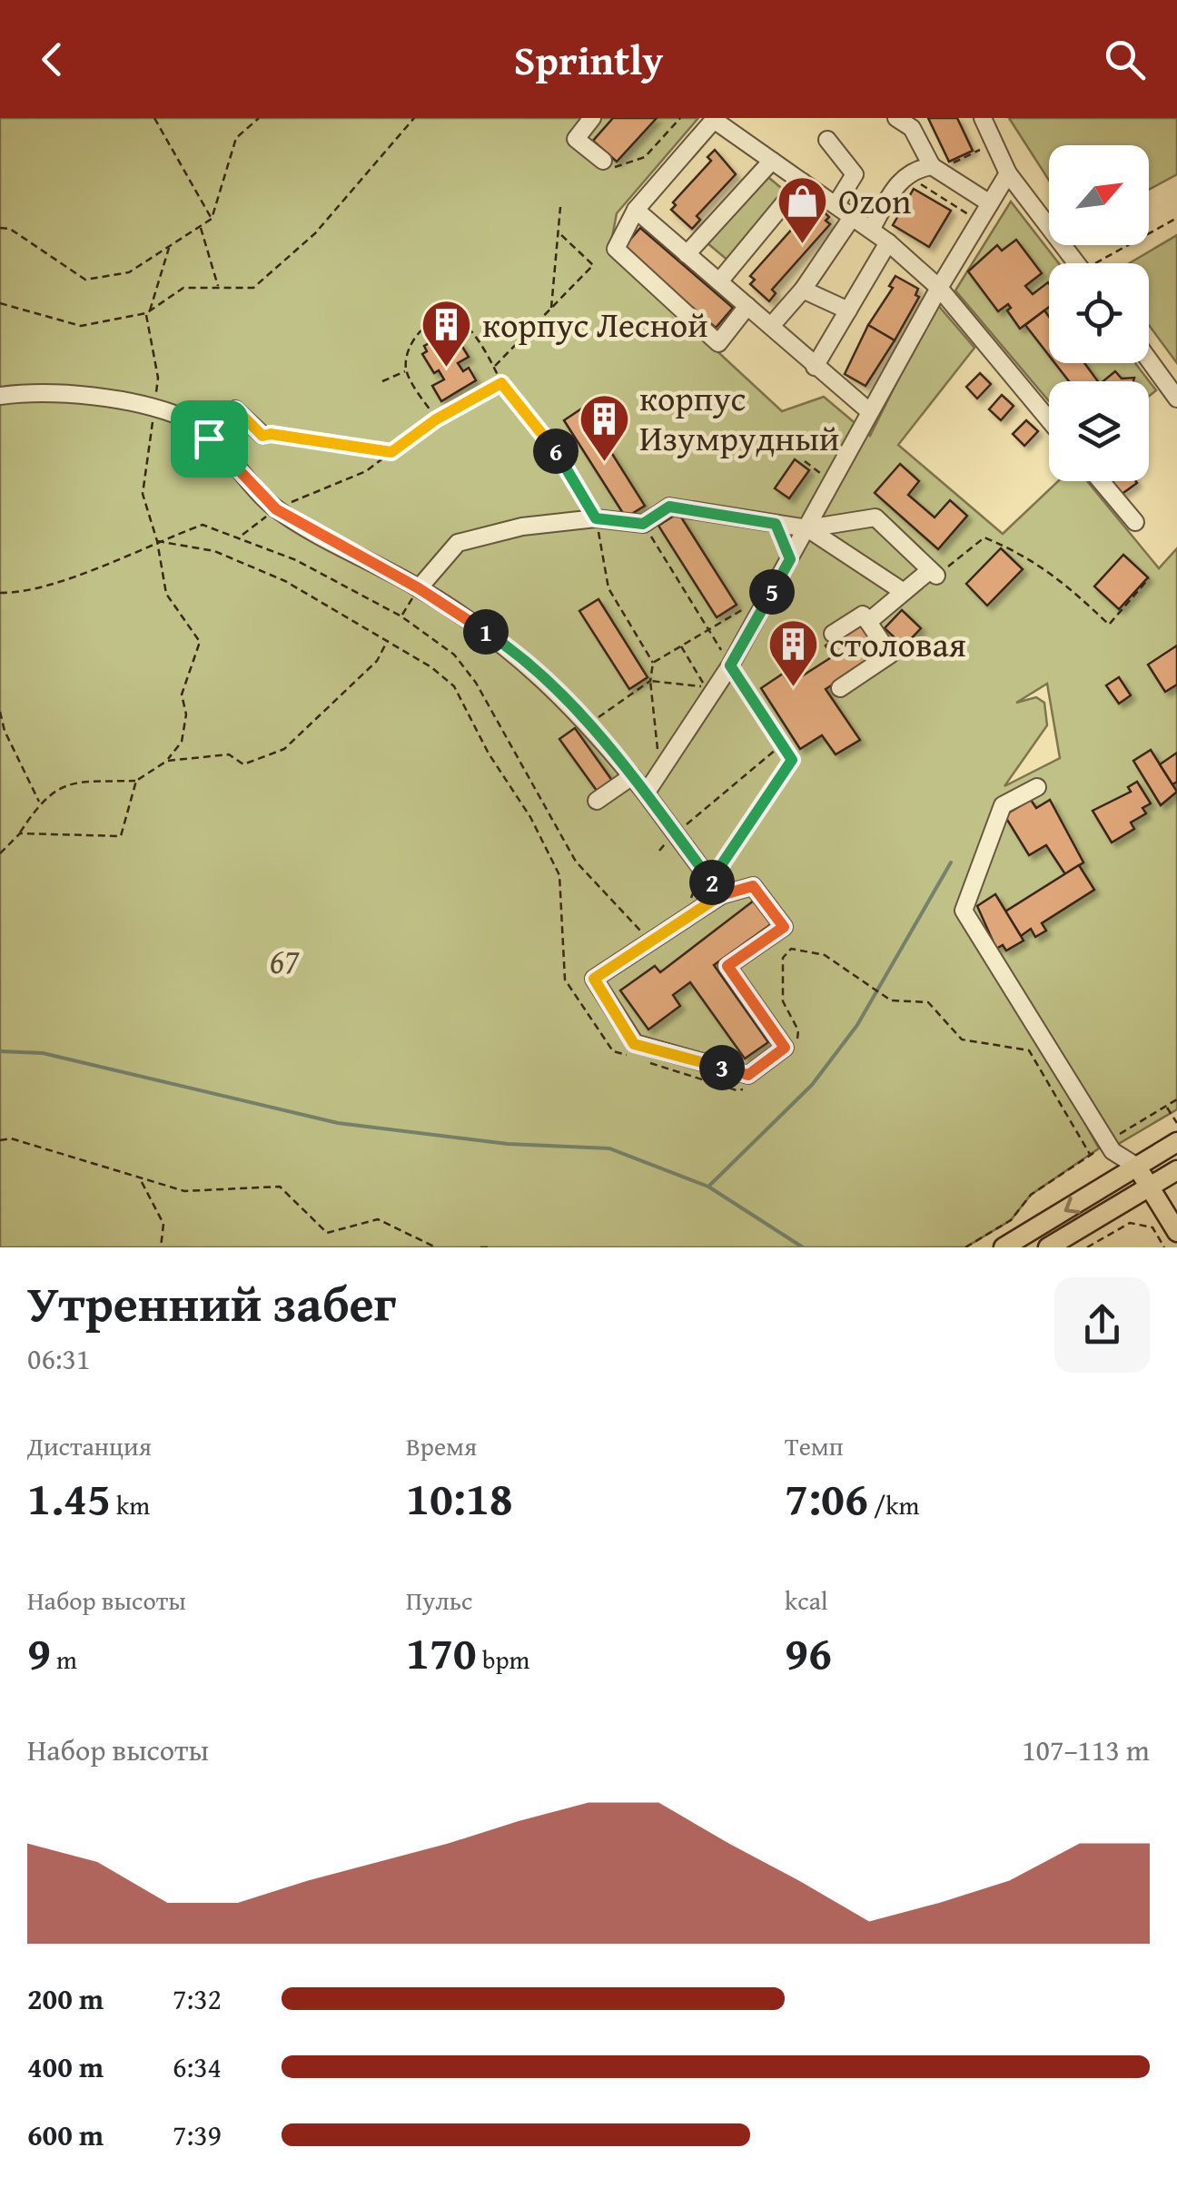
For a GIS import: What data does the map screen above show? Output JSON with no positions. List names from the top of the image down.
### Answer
{
  "parks": ["67"],
  "places": {
    "shop": ["Ozon"],
    "building": ["корпус Лесной", "корпус Изумрудный", "столовая"]
  },
  "north": "top right",
  "page": {
    "header": "Sprintly",
    "pins": [
      "6",
      "5",
      "1",
      "2",
      "3"
    ],
    "heading": ["Утренний забег", "06:31"],
    "stats": [
      ["Дистанция", "1.45 km"],
      ["Время", "10:18"],
      ["Темп", "7:06 /km"],
      ["Набор высоты", "9 m"],
      ["Пульс", "170 bpm"],
      ["kcal", "96"]
    ],
    "chart": ["Набор высоты", "107–113 m"],
    "list": [
      {
        "name": "200 m",
        "note": "7:32"
      },
      {
        "name": "400 m",
        "note": "6:34"
      },
      {
        "name": "600 m",
        "note": "7:39"
      }
    ]
  }
}
